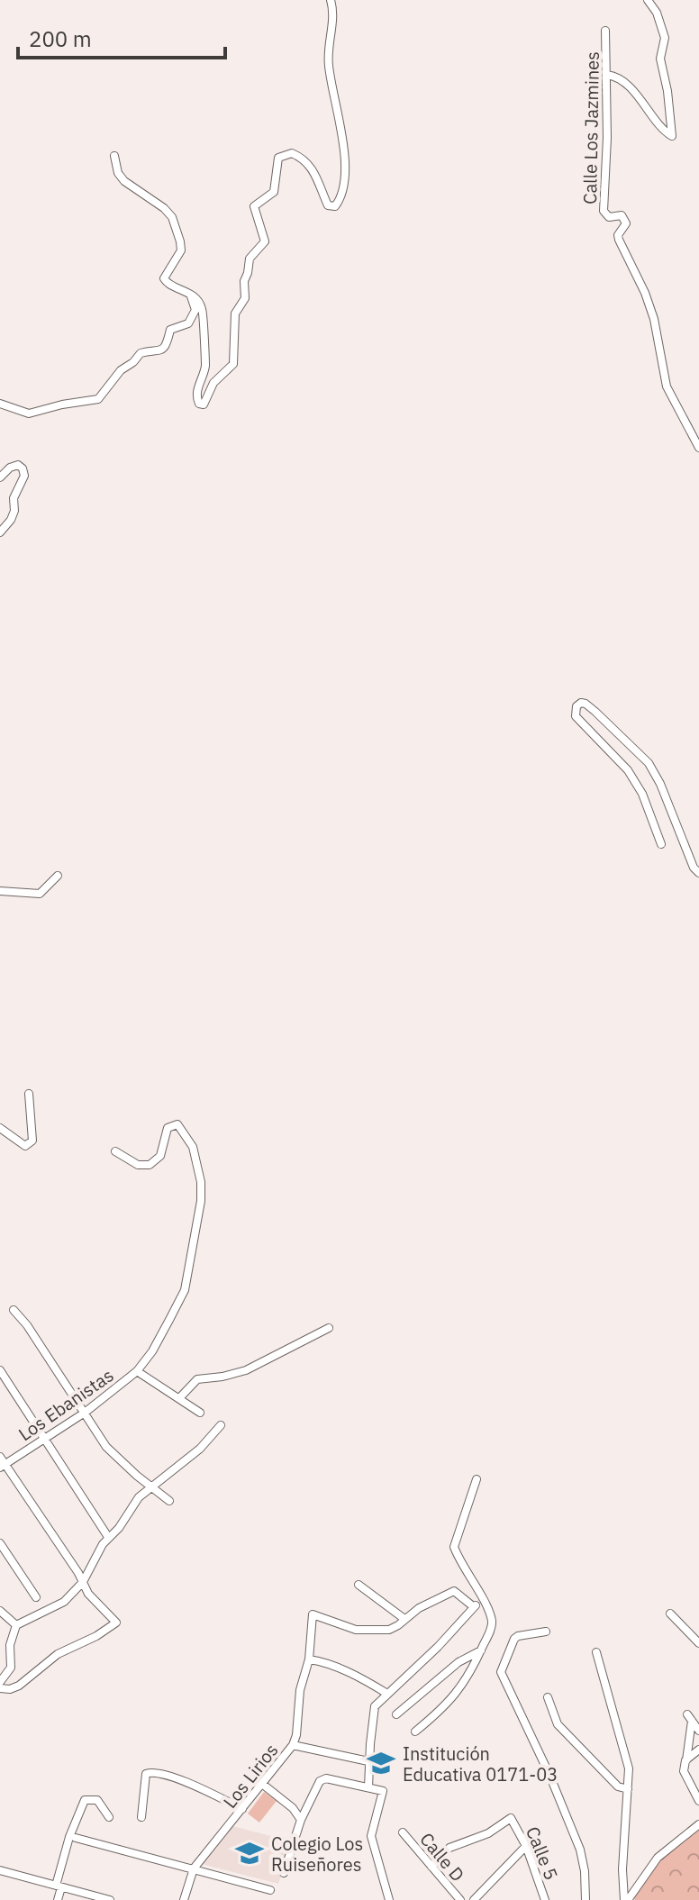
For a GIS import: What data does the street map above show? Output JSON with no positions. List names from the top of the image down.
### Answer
{
  "streets": {
    "street": [
      "Calle Los Jazmines",
      "Los Ebanistas",
      "Los Lirios",
      "Calle 5",
      "Calle D"
    ]
  },
  "crossings": [
    ["Calle 5", "Calle D"]
  ],
  "places": {
    "school or university": ["Institución Educativa 0171-03", "Colegio Los Ruiseñores"]
  },
  "scale_bar": "200 m"
}
